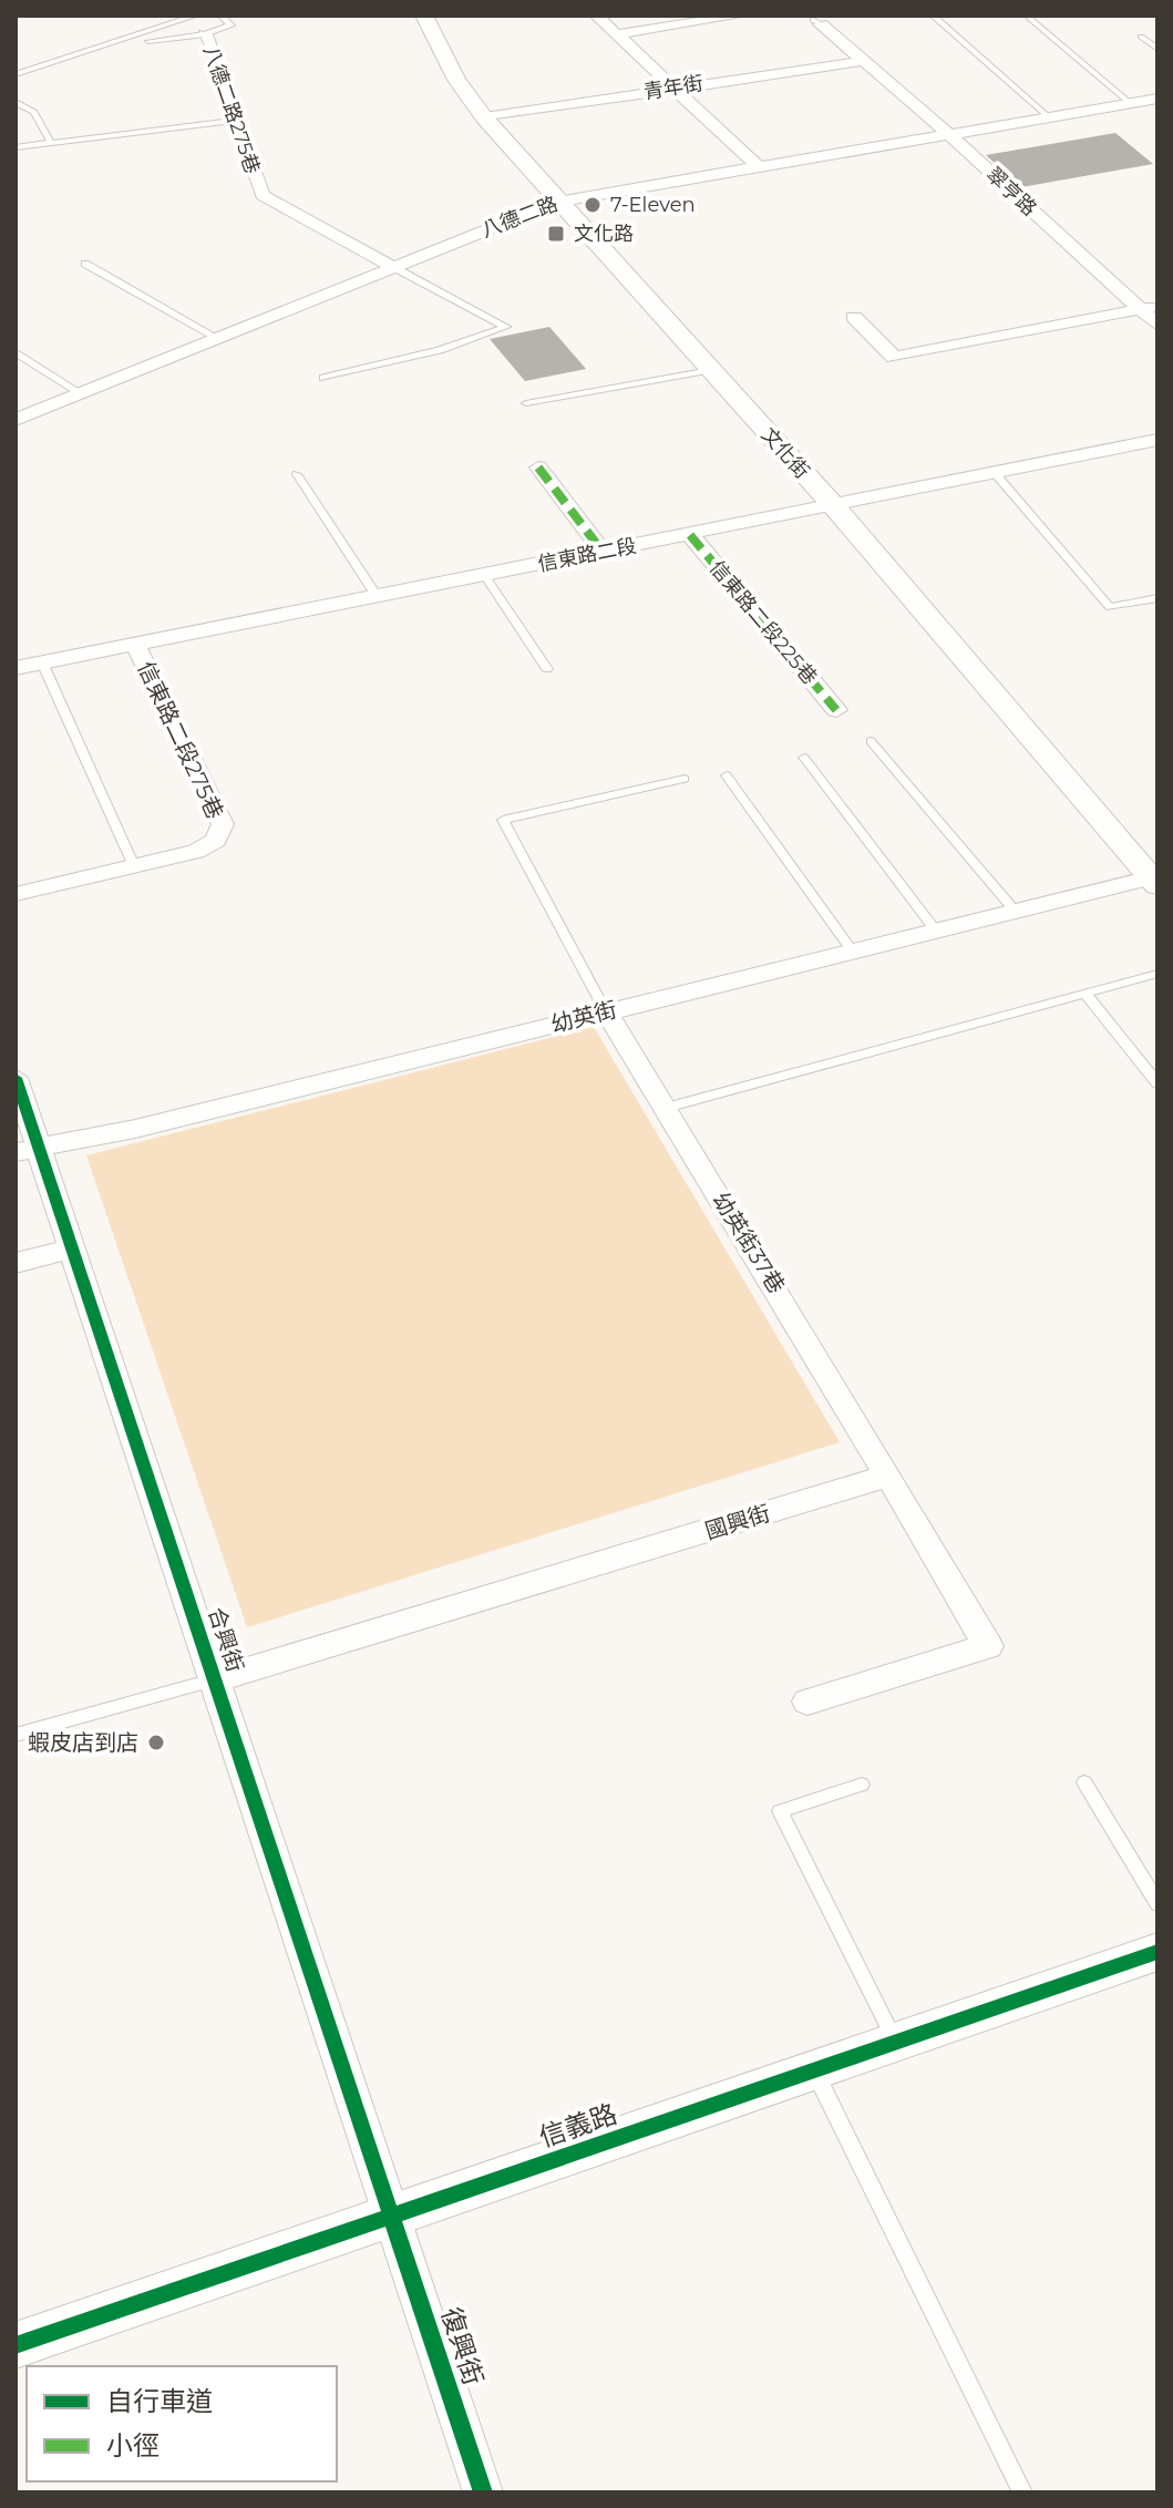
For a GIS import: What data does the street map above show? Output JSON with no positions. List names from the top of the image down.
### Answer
{
  "streets": {
    "street": [
      "青年街",
      "八德二路275巷",
      "翠亨路",
      "八德二路",
      "文化街",
      "信東路二段",
      "信東路二段225巷",
      "信東路二段275巷",
      "幼英街",
      "幼英街37巷",
      "國興街",
      "合興街",
      "信義路",
      "復興街"
    ]
  },
  "crossings": [
    ["青年街", "翠亨路"],
    ["青年街", "文化街"],
    ["八德二路275巷", "八德二路"],
    ["翠亨路", "八德二路"],
    ["八德二路", "文化街"],
    ["文化街", "信東路二段"],
    ["文化街", "幼英街"],
    ["信東路二段", "信東路二段225巷"],
    ["信東路二段", "信東路二段275巷"],
    ["幼英街", "幼英街37巷"],
    ["幼英街", "合興街"],
    ["幼英街37巷", "國興街"],
    ["國興街", "合興街"],
    ["合興街", "信義路"],
    ["合興街", "復興街"],
    ["信義路", "復興街"]
  ],
  "places": {
    "other": ["7-Eleven", "蝦皮店到店"],
    "transit": ["文化路"]
  },
  "legend": ["自行車道", "小徑"]
}
